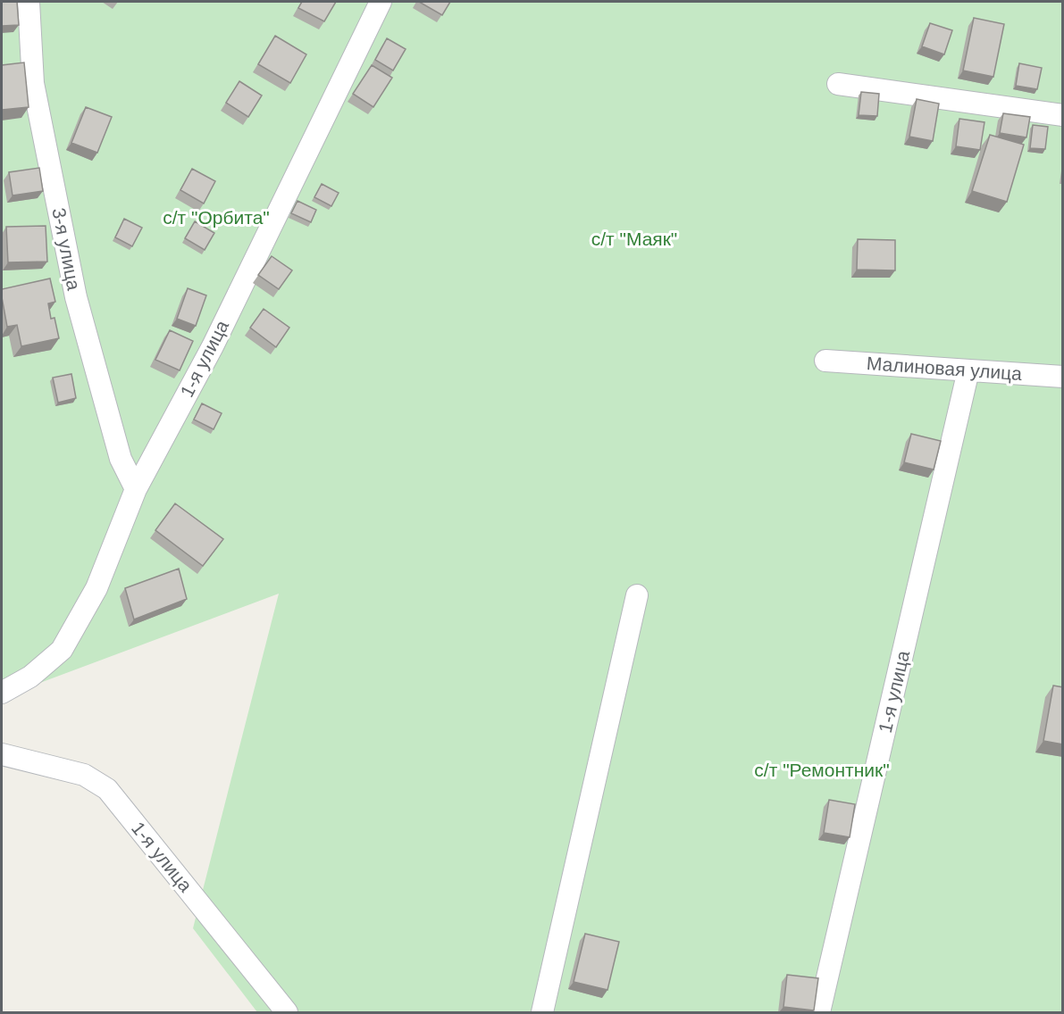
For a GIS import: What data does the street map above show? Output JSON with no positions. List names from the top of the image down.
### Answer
{
  "streets": {
    "street": ["3-я улица", "1-я улица", "Малиновая улица"]
  },
  "crossings": [
    ["3-я улица", "1-я улица"],
    ["1-я улица", "Малиновая улица"]
  ],
  "parks": ["с/т \"Орбита\"", "с/т \"Маяк\"", "с/т \"Ремонтник\""]
}
